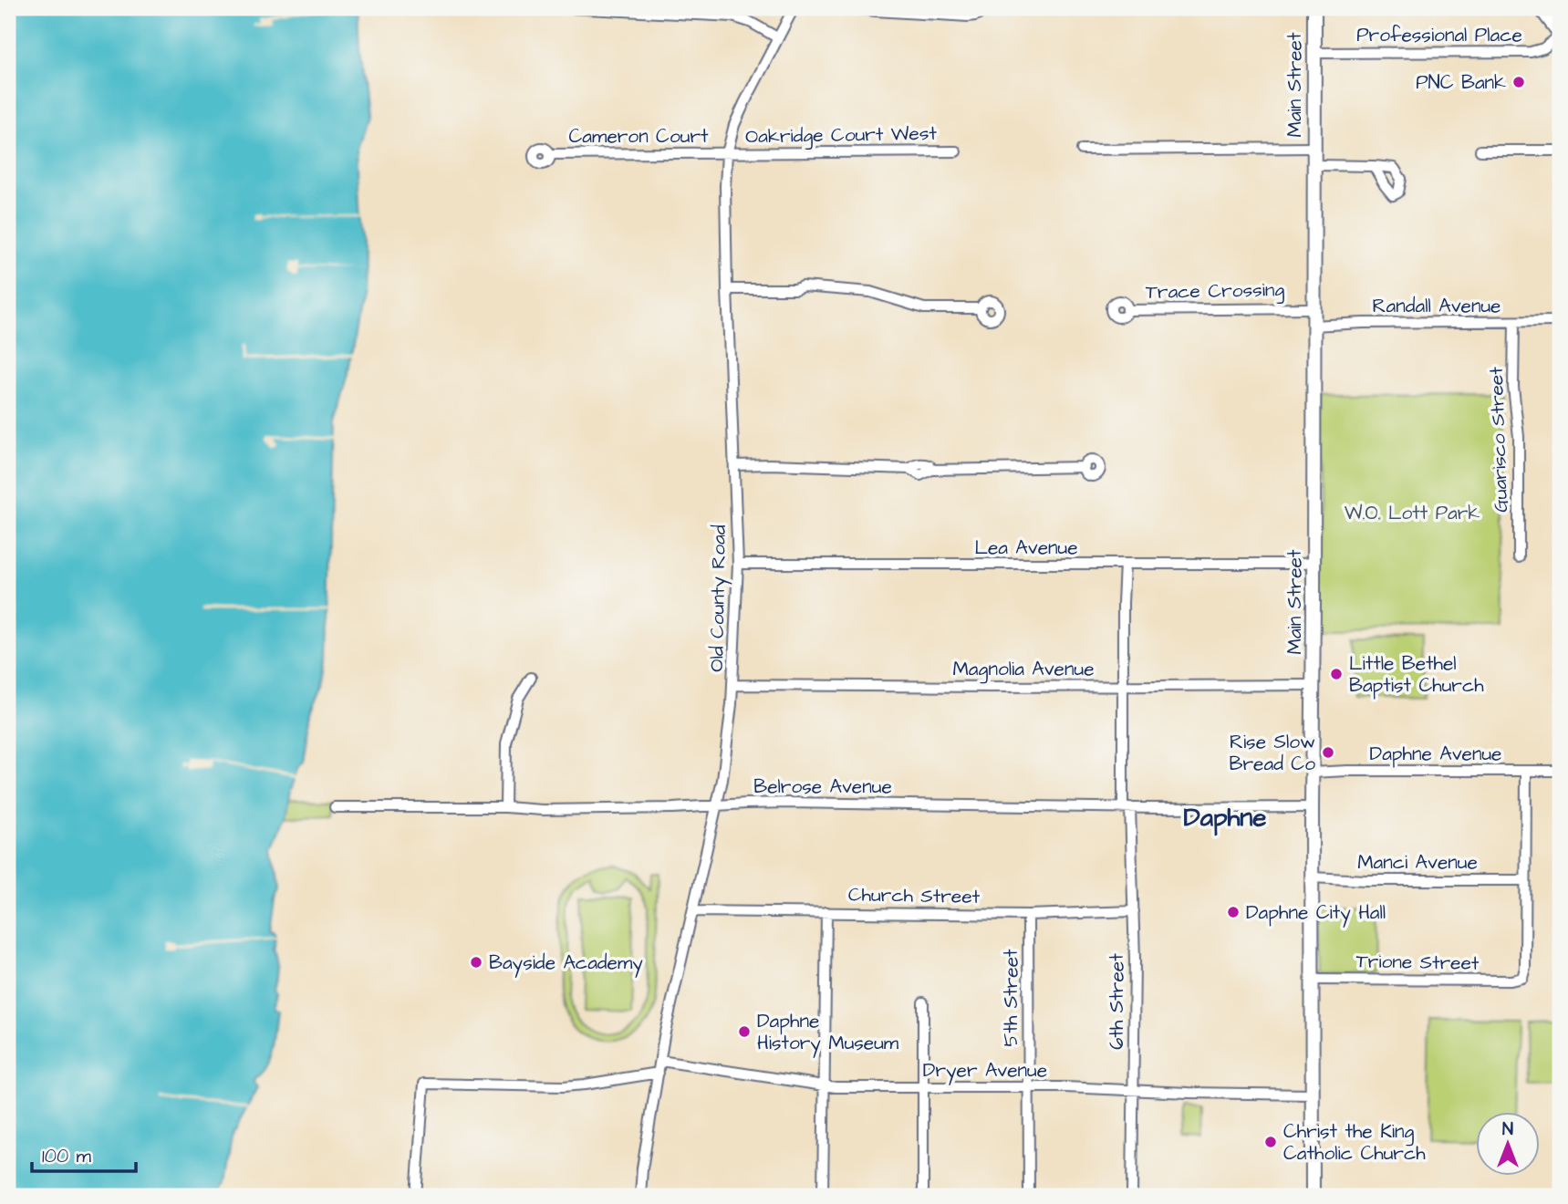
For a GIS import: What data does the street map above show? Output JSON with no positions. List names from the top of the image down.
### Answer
{
  "streets": {
    "main road": ["Main Street"],
    "street": [
      "Professional Place",
      "Oakridge Court West",
      "Cameron Court",
      "Trace Crossing",
      "Randall Avenue",
      "Guarisco Street",
      "Lea Avenue",
      "Old County Road",
      "Magnolia Avenue",
      "Daphne Avenue",
      "Belrose Avenue",
      "Manci Avenue",
      "Church Street",
      "Trione Street",
      "5th Street",
      "6th Street",
      "Dryer Avenue"
    ]
  },
  "crossings": [
    ["Professional Place", "Main Street"],
    ["Main Street", "Trace Crossing"],
    ["Main Street", "Randall Avenue"],
    ["Main Street", "Lea Avenue"],
    ["Main Street", "Magnolia Avenue"],
    ["Main Street", "Daphne Avenue"],
    ["Main Street", "Belrose Avenue"],
    ["Main Street", "Manci Avenue"],
    ["Main Street", "Trione Street"],
    ["Main Street", "Dryer Avenue"],
    ["Oakridge Court West", "Cameron Court"],
    ["Oakridge Court West", "Old County Road"],
    ["Cameron Court", "Old County Road"],
    ["Randall Avenue", "Guarisco Street"],
    ["Lea Avenue", "Old County Road"],
    ["Lea Avenue", "6th Street"],
    ["Old County Road", "Magnolia Avenue"],
    ["Old County Road", "Belrose Avenue"],
    ["Old County Road", "Church Street"],
    ["Old County Road", "Dryer Avenue"],
    ["Magnolia Avenue", "6th Street"],
    ["Belrose Avenue", "6th Street"],
    ["Manci Avenue", "Trione Street"],
    ["Church Street", "5th Street"],
    ["Church Street", "6th Street"],
    ["5th Street", "Dryer Avenue"],
    ["6th Street", "Dryer Avenue"]
  ],
  "districts": ["Daphne"],
  "parks": ["W.O. Lott Park"],
  "places": [
    "PNC Bank",
    "Little Bethel Baptist Church",
    "Rise Slow Bread Co",
    "Daphne City Hall",
    "Bayside Academy",
    "Daphne History Museum",
    "Christ the King Catholic Church"
  ],
  "scale_bar": "100 m",
  "north": "top"
}
